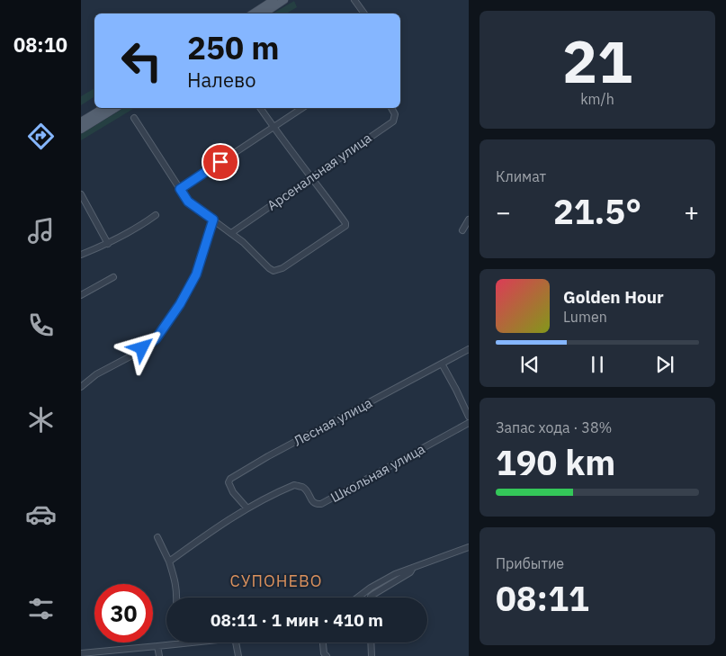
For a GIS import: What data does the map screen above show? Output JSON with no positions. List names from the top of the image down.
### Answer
{
  "streets": {
    "street": ["Арсенальная улица", "Лесная улица", "Школьная улица"]
  },
  "crossings": [
    ["Лесная улица", "Школьная улица"]
  ],
  "districts": ["СУПОНЕВО"],
  "page": {
    "tabs": "08:10",
    "tile": [
      ["21", "km/h"],
      "Климат",
      ["Запас хода · 38%", "190 km"],
      ["Прибытие", "08:11"]
    ],
    "turn": ["250 m", "Налево"],
    "heat": ["−", "21.5°", "+"],
    "song": ["Golden Hour", "Lumen"],
    "limit": "30",
    "trip": "08:11 · 1 мин · 410 m"
  }
}
